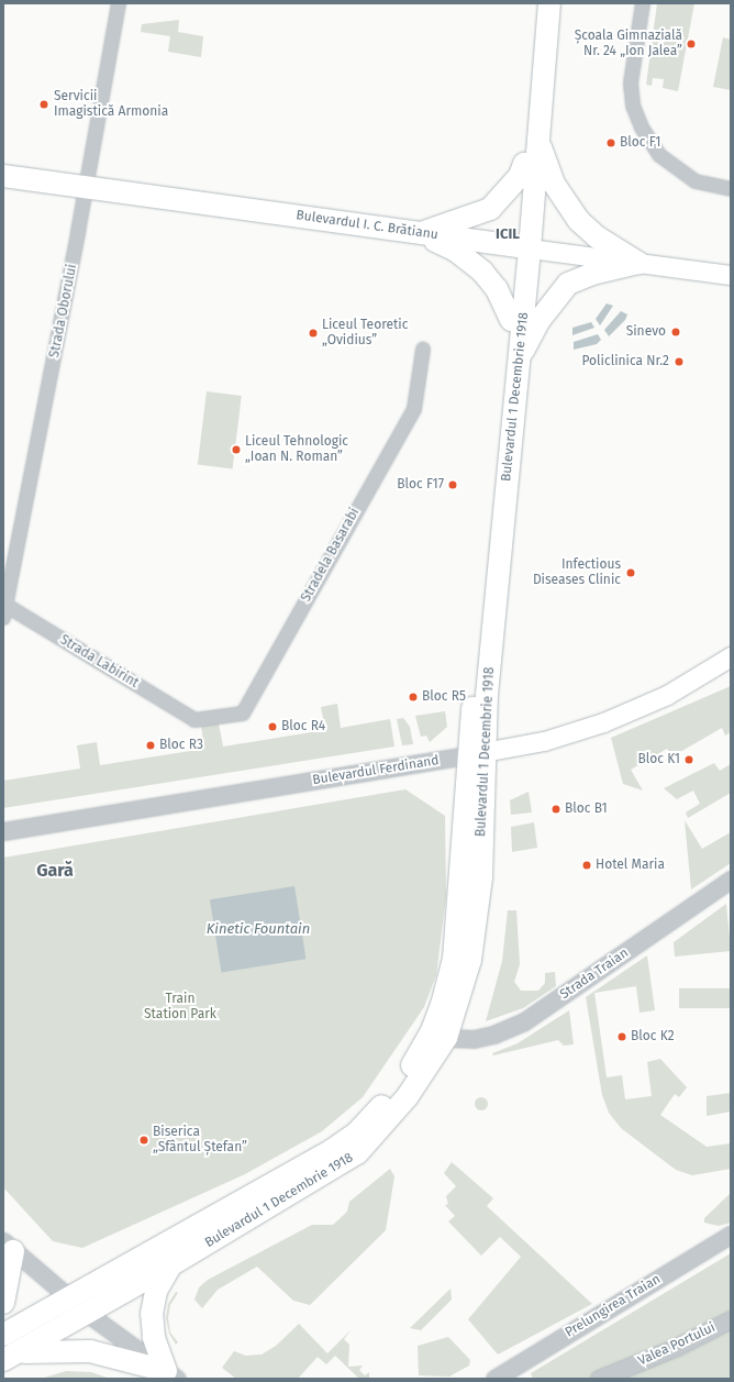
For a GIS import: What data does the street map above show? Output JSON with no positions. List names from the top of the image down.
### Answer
{
  "streets": {
    "main road": ["Bulevardul I. C. Brătianu", "Bulevardul 1 Decembrie 1918", "Bulevardul Ferdinand"],
    "street": [
      "Strada Oborului",
      "Stradela Basarabi",
      "Strada Labirint",
      "Strada Traian",
      "Prelungirea Traian",
      "Valea Portului"
    ]
  },
  "crossings": [
    ["Bulevardul I. C. Brătianu", "Strada Oborului"],
    ["Bulevardul I. C. Brătianu", "Bulevardul 1 Decembrie 1918"],
    ["Strada Oborului", "Strada Labirint"],
    ["Bulevardul 1 Decembrie 1918", "Bulevardul Ferdinand"],
    ["Bulevardul 1 Decembrie 1918", "Strada Traian"],
    ["Stradela Basarabi", "Strada Labirint"]
  ],
  "districts": ["ICIL", "Gară"],
  "water": ["Kinetic Fountain"],
  "parks": ["Train Station Park"],
  "places": [
    "Școala Gimnazială Nr. 24 „Ion Jalea”",
    "Servicii Imagistică Armonia",
    "Bloc F1",
    "Sinevo",
    "Liceul Teoretic „Ovidius”",
    "Policlinica Nr.2",
    "Liceul Tehnologic „Ioan N. Roman”",
    "Bloc F17",
    "Infectious Diseases Clinic",
    "Bloc R5",
    "Bloc R4",
    "Bloc R3",
    "Bloc K1",
    "Bloc B1",
    "Hotel Maria",
    "Bloc K2",
    "Biserica „Sfântul Ștefan”"
  ]
}
